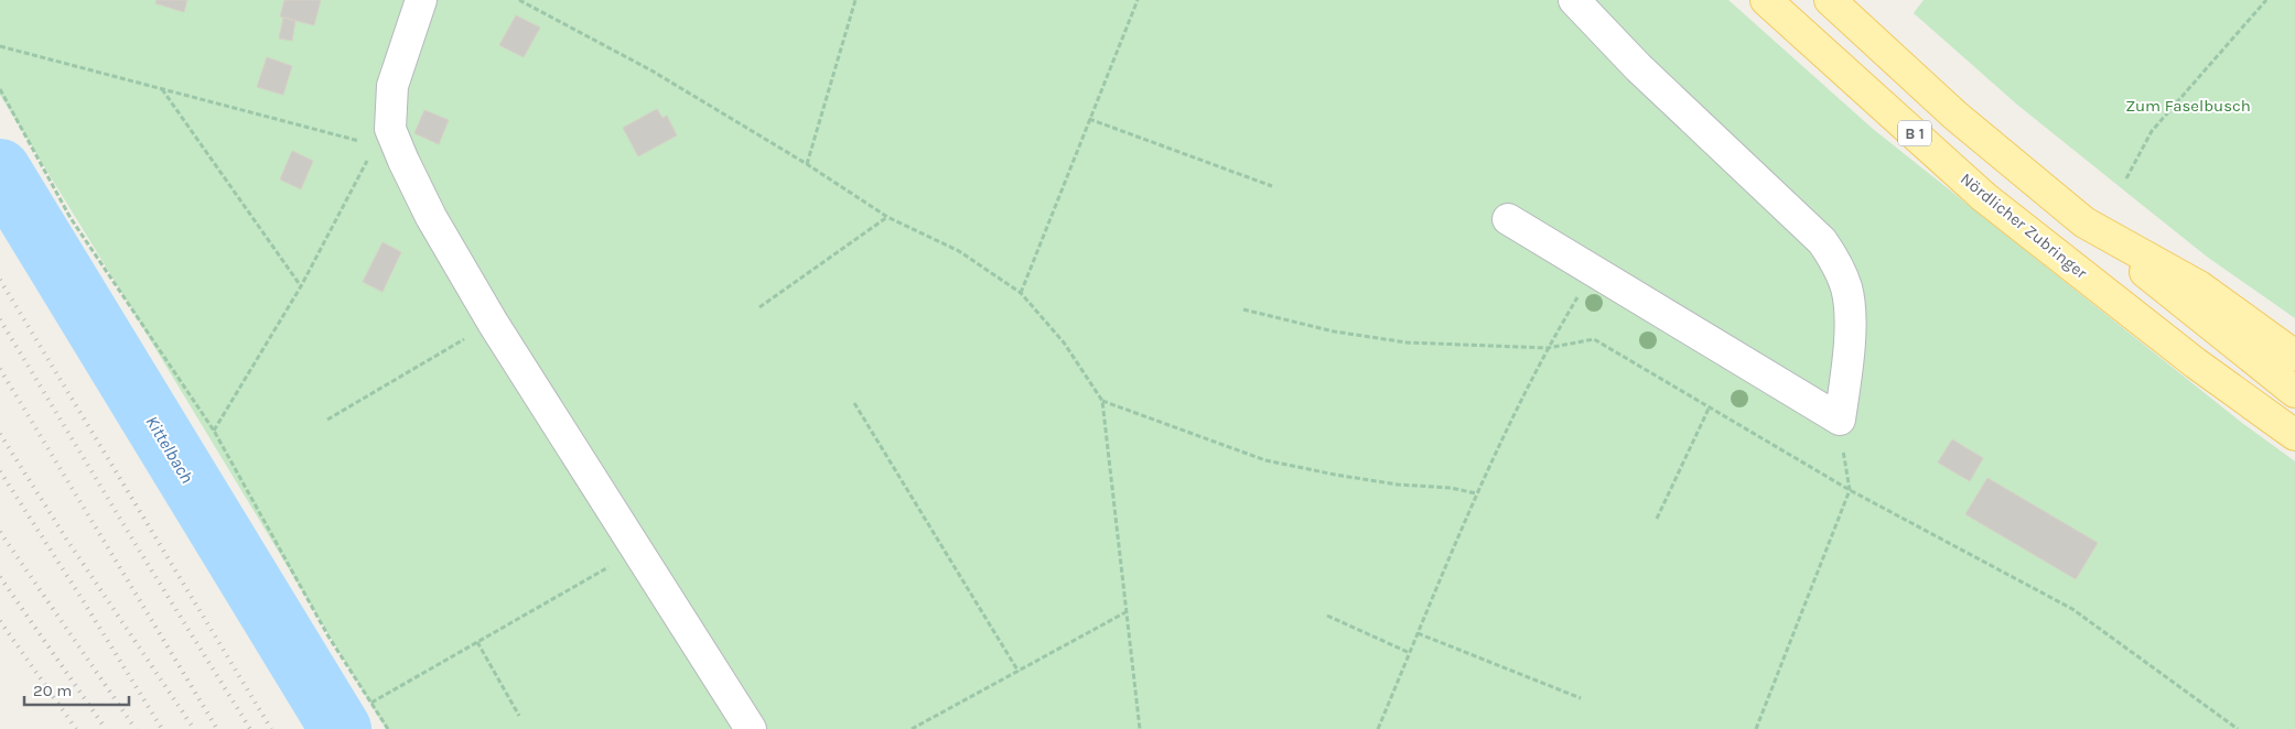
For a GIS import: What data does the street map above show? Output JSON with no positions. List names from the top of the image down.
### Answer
{
  "streets": {
    "main road": ["B 1", "Nördlicher Zubringer"]
  },
  "water": ["Kittelbach"],
  "parks": ["Zum Faselbusch"],
  "scale_bar": "20 m"
}
